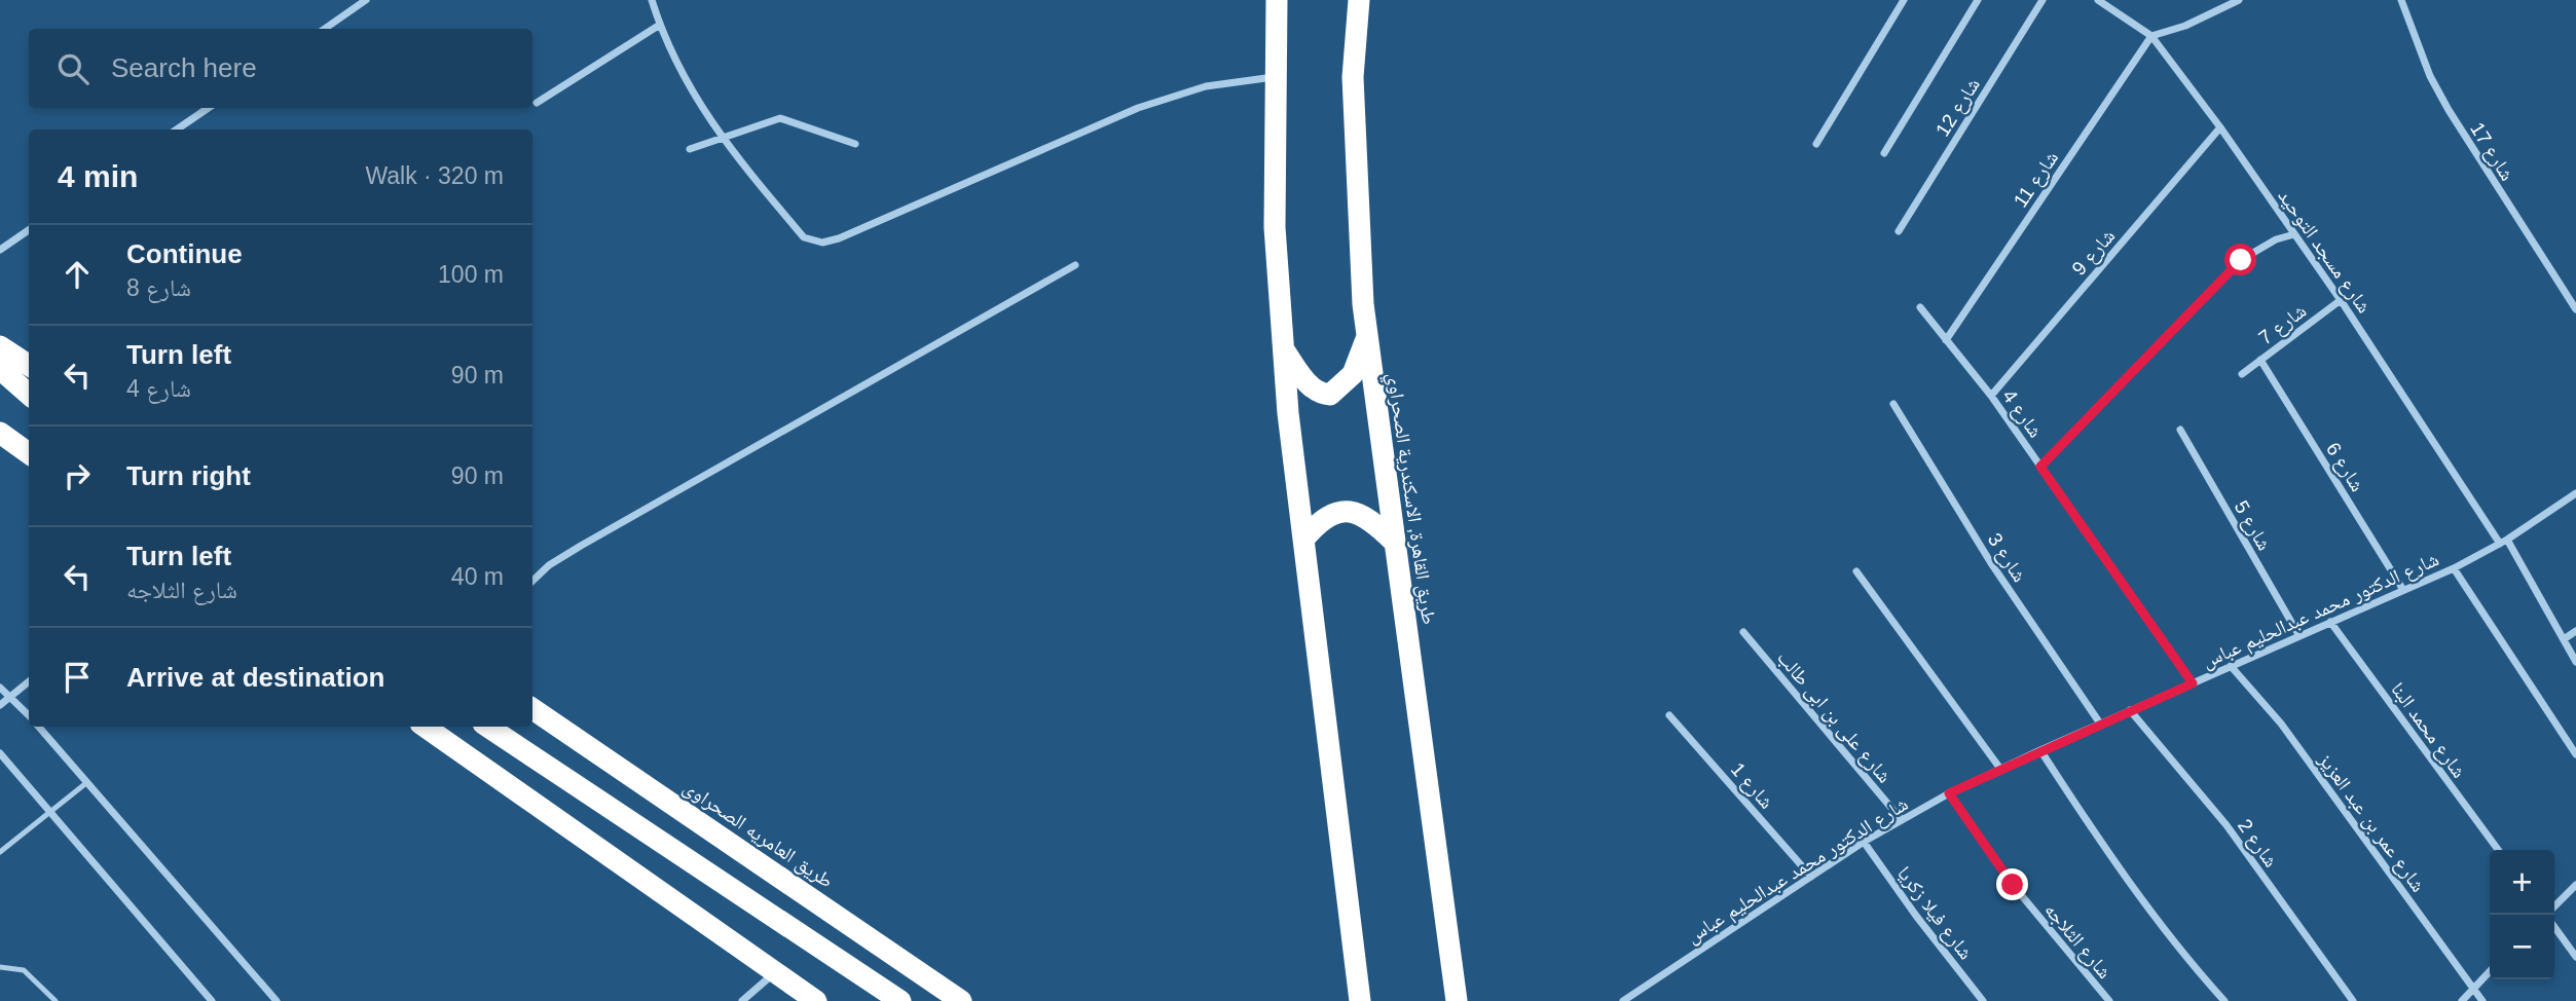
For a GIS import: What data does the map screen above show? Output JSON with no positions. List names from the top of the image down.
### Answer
{
  "streets": {
    "highway": ["طريق القاهرة, الاسكندرية الصحراوي", "طريق العامريه الصحراوى"],
    "street": [
      "شارع 12",
      "شارع 17",
      "شارع 11",
      "شارع مسجد التوحيد",
      "شارع 9",
      "شارع 7",
      "شارع 4",
      "شارع 6",
      "شارع 5",
      "شارع 3",
      "شارع الدكتور محمد عبدالحليم عباس",
      "شارع على بن ابى طالب",
      "شارع محمد البنا",
      "شارع 1",
      "شارع عمر بن عبد العزيز",
      "شارع 2",
      "شارع فيلا زكريا",
      "شارع الثلاجه"
    ]
  },
  "crossings": [
    ["شارع 11", "شارع مسجد التوحيد"],
    ["شارع 11", "شارع 4"],
    ["شارع مسجد التوحيد", "شارع 9"],
    ["شارع مسجد التوحيد", "شارع 7"],
    ["شارع مسجد التوحيد", "شارع الدكتور محمد عبدالحليم عباس"],
    ["شارع 9", "شارع 4"],
    ["شارع 7", "شارع 6"],
    ["شارع 4", "شارع الدكتور محمد عبدالحليم عباس"],
    ["شارع 6", "شارع الدكتور محمد عبدالحليم عباس"],
    ["شارع 5", "شارع الدكتور محمد عبدالحليم عباس"],
    ["شارع 3", "شارع الدكتور محمد عبدالحليم عباس"],
    ["شارع الدكتور محمد عبدالحليم عباس", "شارع على بن ابى طالب"],
    ["شارع الدكتور محمد عبدالحليم عباس", "شارع محمد البنا"],
    ["شارع الدكتور محمد عبدالحليم عباس", "شارع 1"],
    ["شارع الدكتور محمد عبدالحليم عباس", "شارع عمر بن عبد العزيز"],
    ["شارع الدكتور محمد عبدالحليم عباس", "شارع 2"],
    ["شارع الدكتور محمد عبدالحليم عباس", "شارع فيلا زكريا"],
    ["شارع الدكتور محمد عبدالحليم عباس", "شارع الثلاجه"]
  ],
  "page": {
    "search": "Search here",
    "heading": ["4 min", "Walk · 320 m"],
    "list": [
      ["Continue", "شارع 8", "100 m"],
      ["Turn left", "شارع 4", "90 m"],
      ["Turn right", "90 m"],
      ["Turn left", "شارع الثلاجه", "40 m"],
      "Arrive at destination"
    ],
    "map_buttons": ["+", "−"]
  }
}
